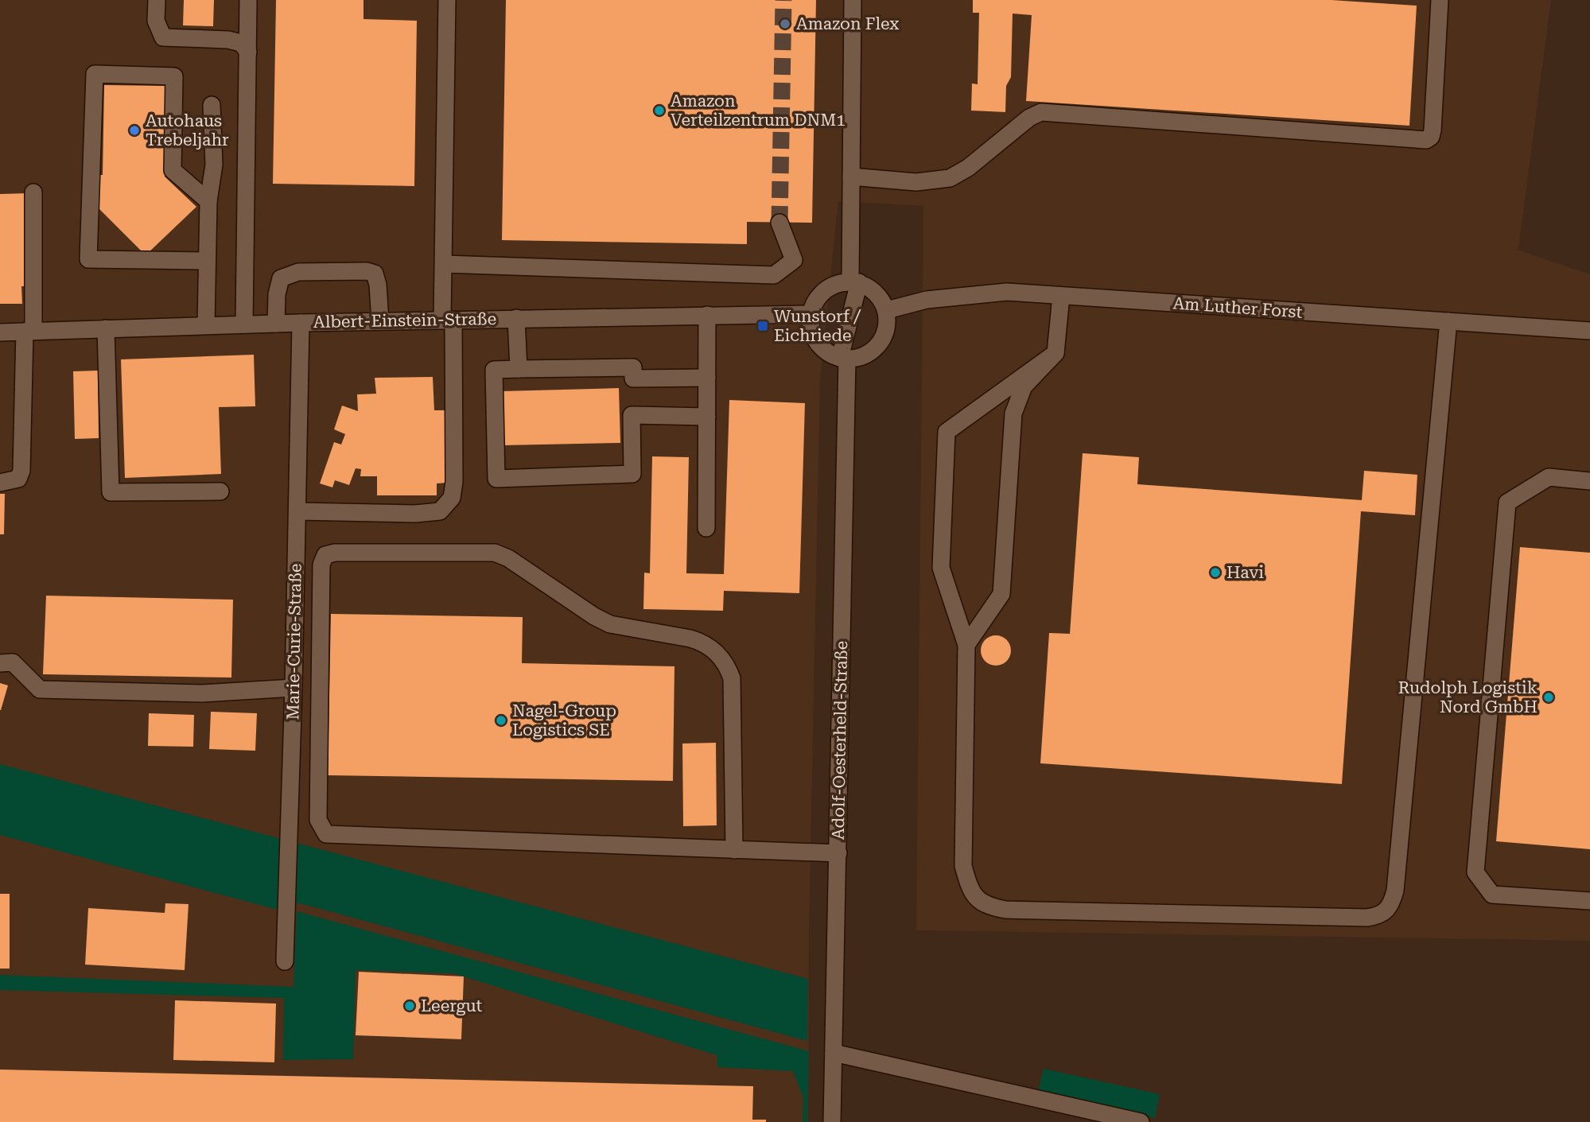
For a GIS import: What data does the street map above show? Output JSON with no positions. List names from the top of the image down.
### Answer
{
  "streets": {
    "street": [
      "Am Luther Forst",
      "Albert-Einstein-Straße",
      "Marie-Curie-Straße",
      "Adolf-Oesterheld-Straße"
    ]
  },
  "crossings": [
    ["Albert-Einstein-Straße", "Marie-Curie-Straße"]
  ],
  "places": {
    "other": [
      "Amazon Flex",
      "Amazon Verteilzentrum DNM1",
      "Autohaus Trebeljahr",
      "Havi",
      "Rudolph Logistik Nord GmbH",
      "Nagel-Group Logistics SE",
      "Leergut"
    ],
    "transit": ["Wunstorf / Eichriede"]
  }
}
